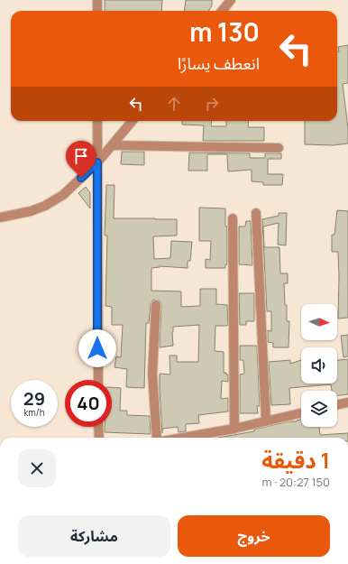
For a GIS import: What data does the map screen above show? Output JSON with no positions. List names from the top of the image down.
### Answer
{
  "north": "right",
  "page": {
    "turn": ["130 m", "انعطف يسارًا"],
    "speed": "29 km/h",
    "limit": "40",
    "heading": ["1 دقيقة", "150 m · 20:27"],
    "buttons": ["خروج", "مشاركة"]
  }
}
